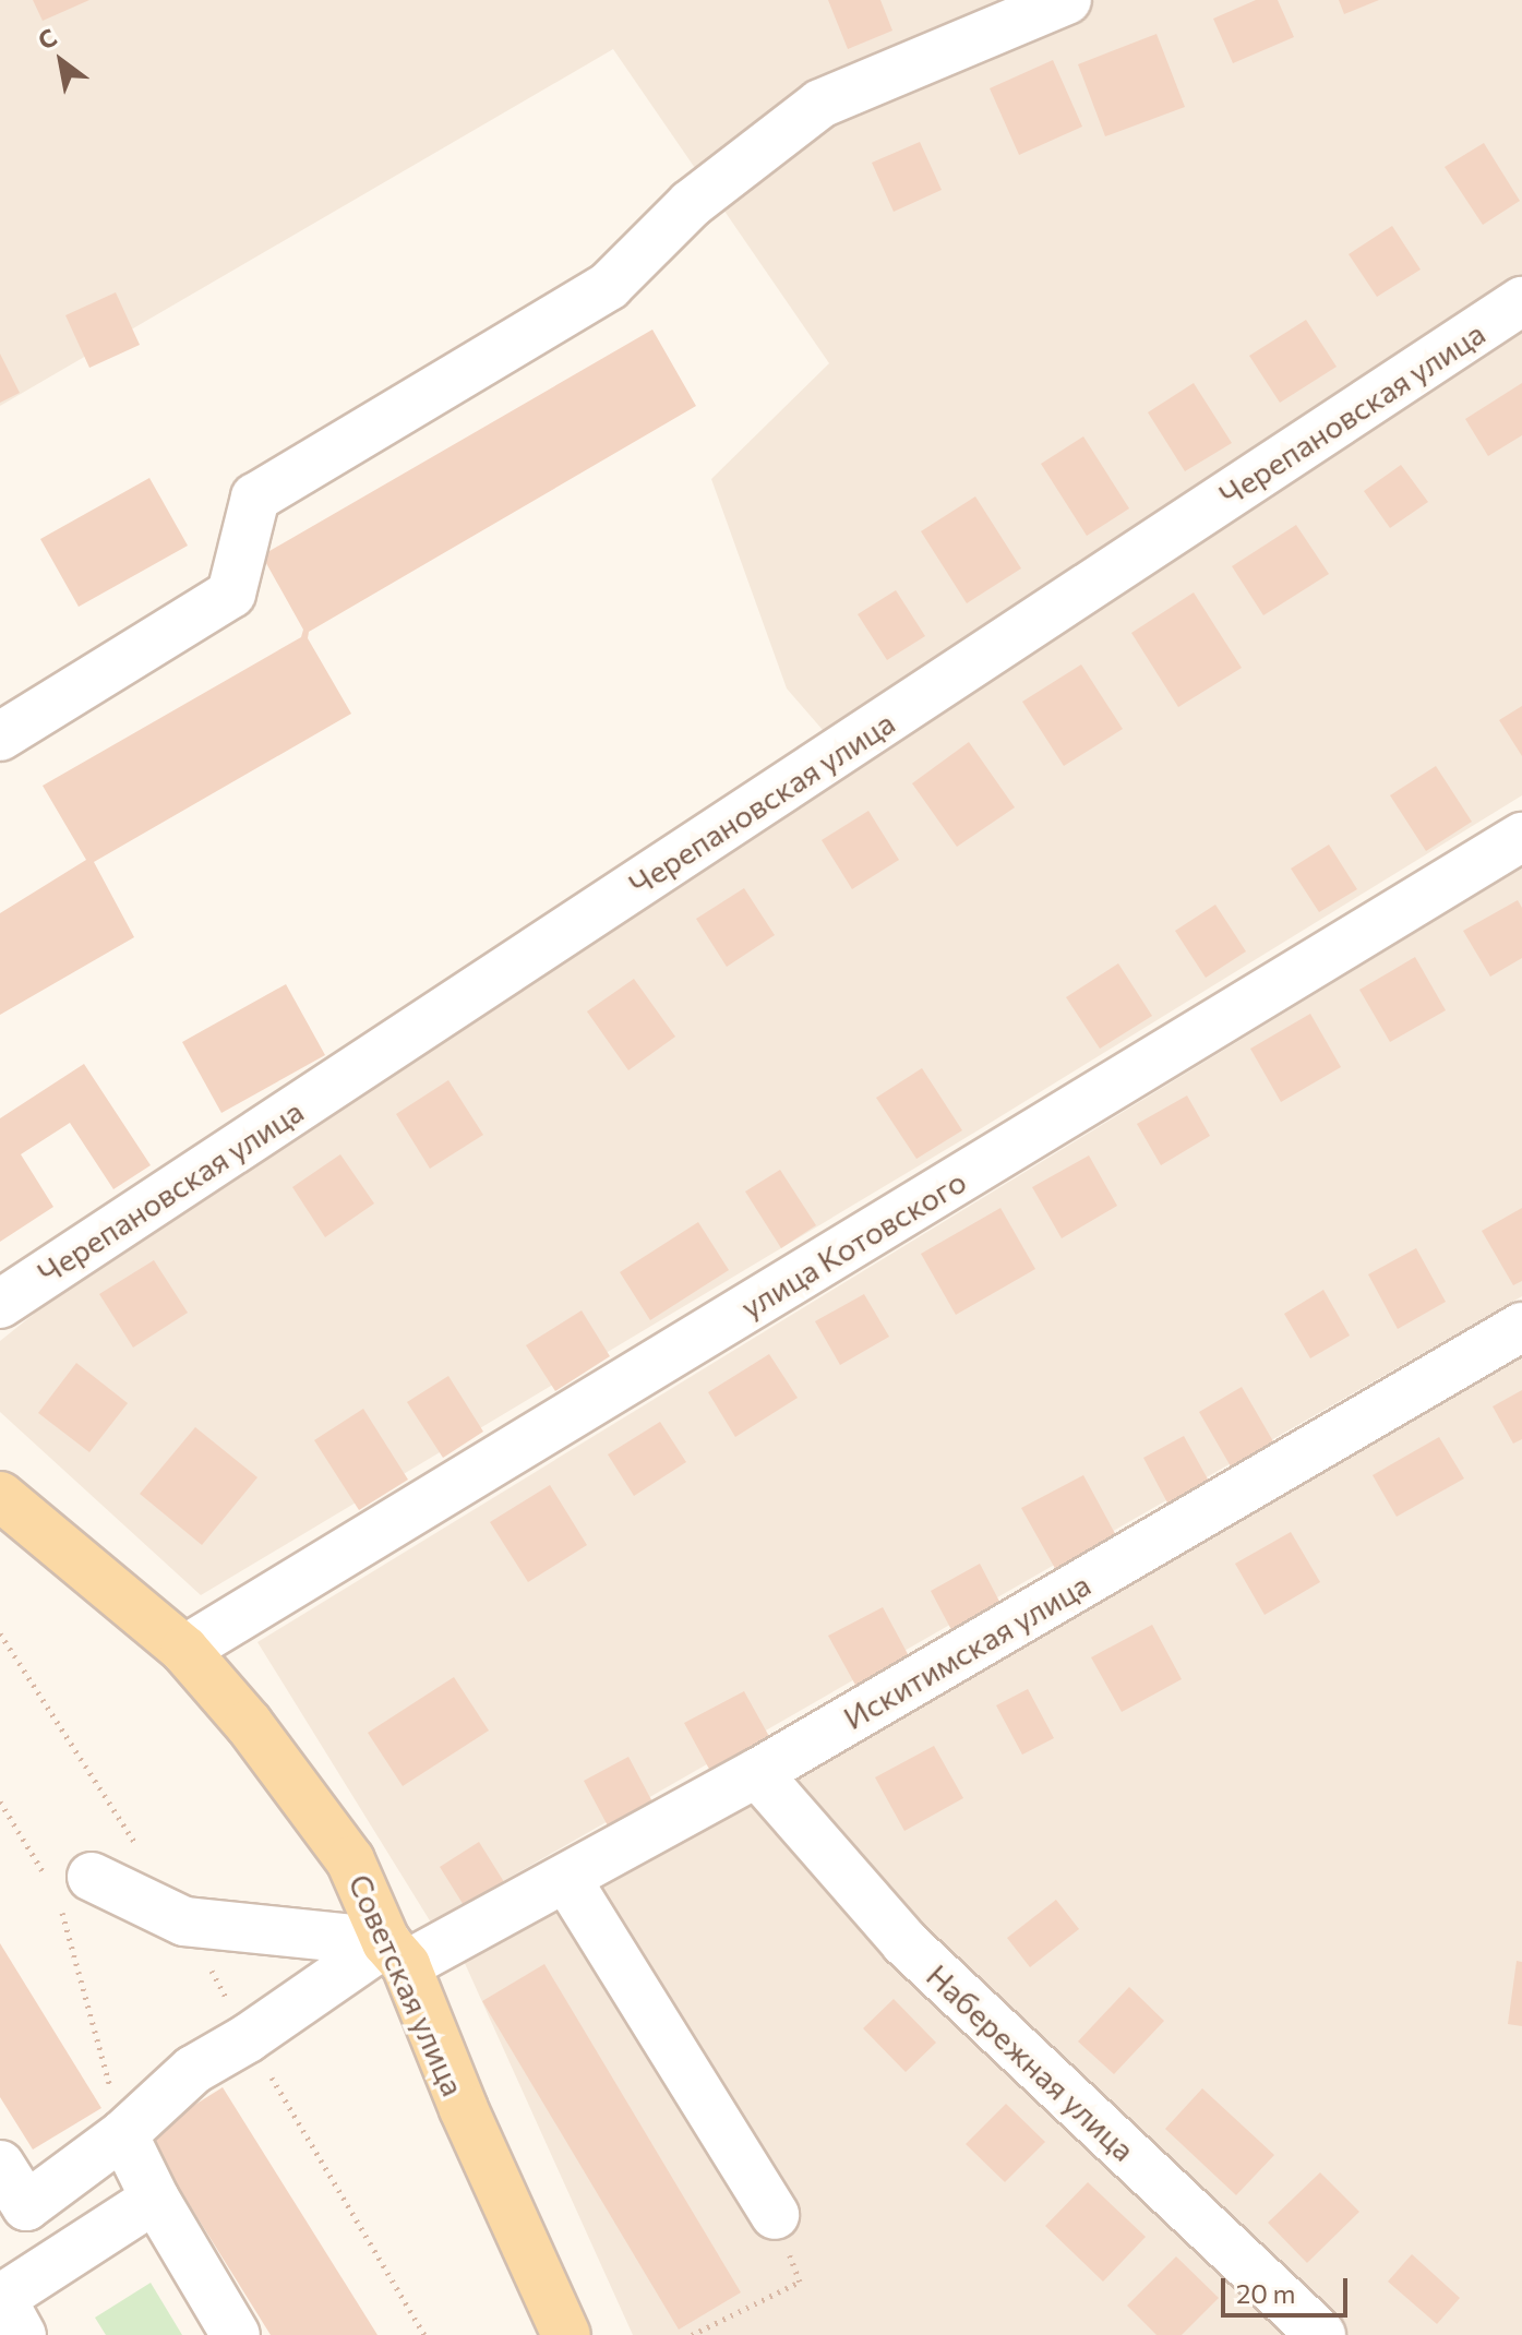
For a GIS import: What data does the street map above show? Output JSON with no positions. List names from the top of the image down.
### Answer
{
  "streets": {
    "main road": ["Советская улица"],
    "street": [
      "Черепановская улица",
      "улица Котовского",
      "Искитимская улица",
      "Набережная улица"
    ]
  },
  "crossings": [
    ["улица Котовского", "Советская улица"],
    ["Искитимская улица", "Советская улица"],
    ["Искитимская улица", "Набережная улица"]
  ],
  "scale_bar": "20 m",
  "north": "top left"
}
